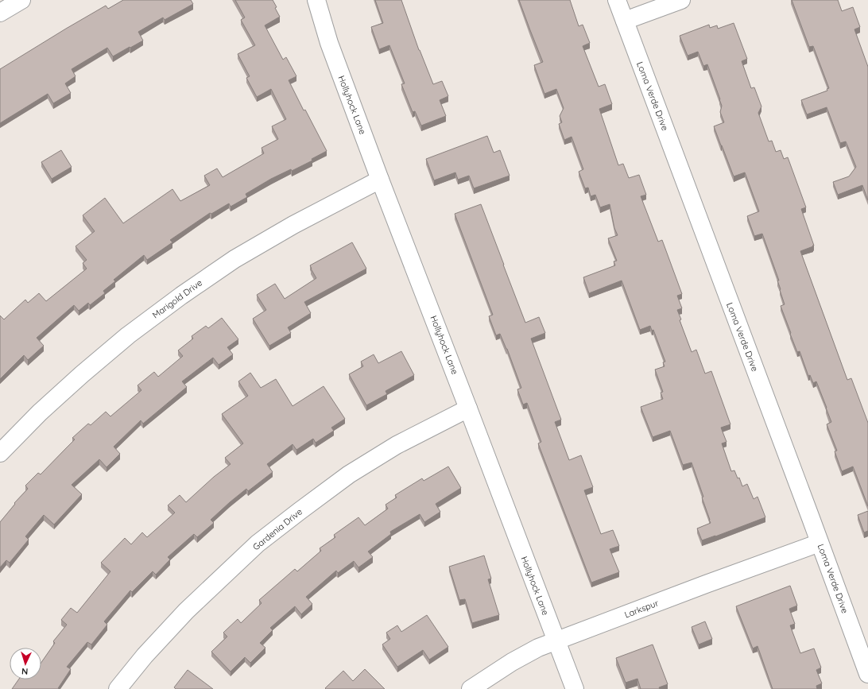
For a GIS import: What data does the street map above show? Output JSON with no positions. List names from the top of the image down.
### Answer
{
  "streets": {
    "street": [
      "Loma Verde Drive",
      "Hollyhock Lane",
      "Marigold Drive",
      "Gardenia Drive",
      "Larkspur"
    ]
  },
  "crossings": [
    ["Loma Verde Drive", "Larkspur"],
    ["Hollyhock Lane", "Marigold Drive"],
    ["Hollyhock Lane", "Gardenia Drive"],
    ["Hollyhock Lane", "Larkspur"]
  ],
  "north": "bottom"
}
